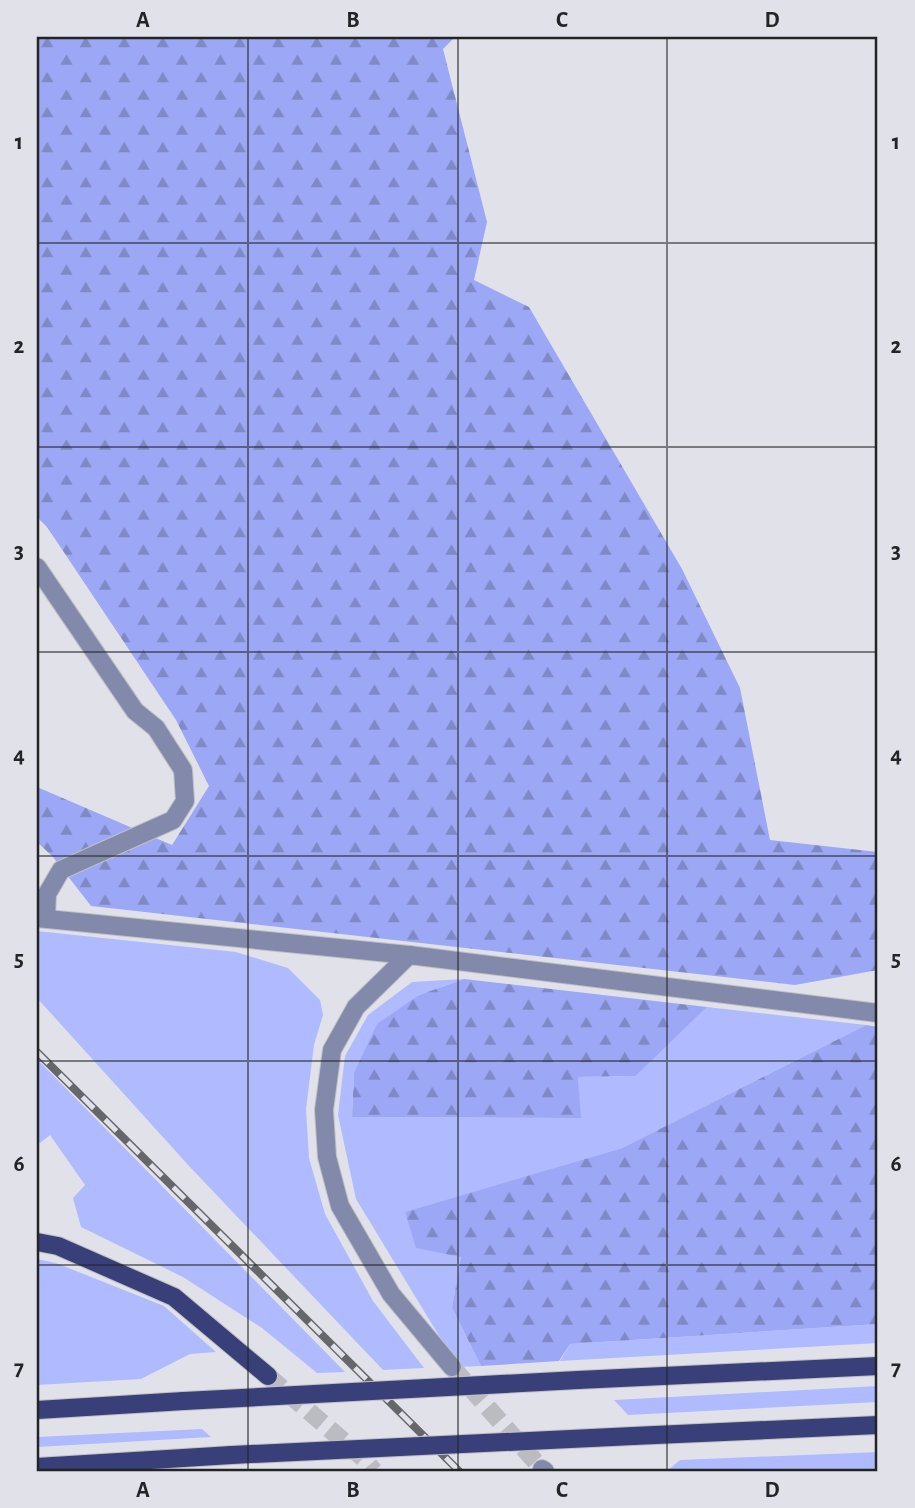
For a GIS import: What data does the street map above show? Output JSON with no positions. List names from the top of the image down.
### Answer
{
  "grid": {
    "columns": [
      "A",
      "B",
      "C",
      "D"
    ],
    "rows": [
      "1",
      "2",
      "3",
      "4",
      "5",
      "6",
      "7"
    ]
  }
}
